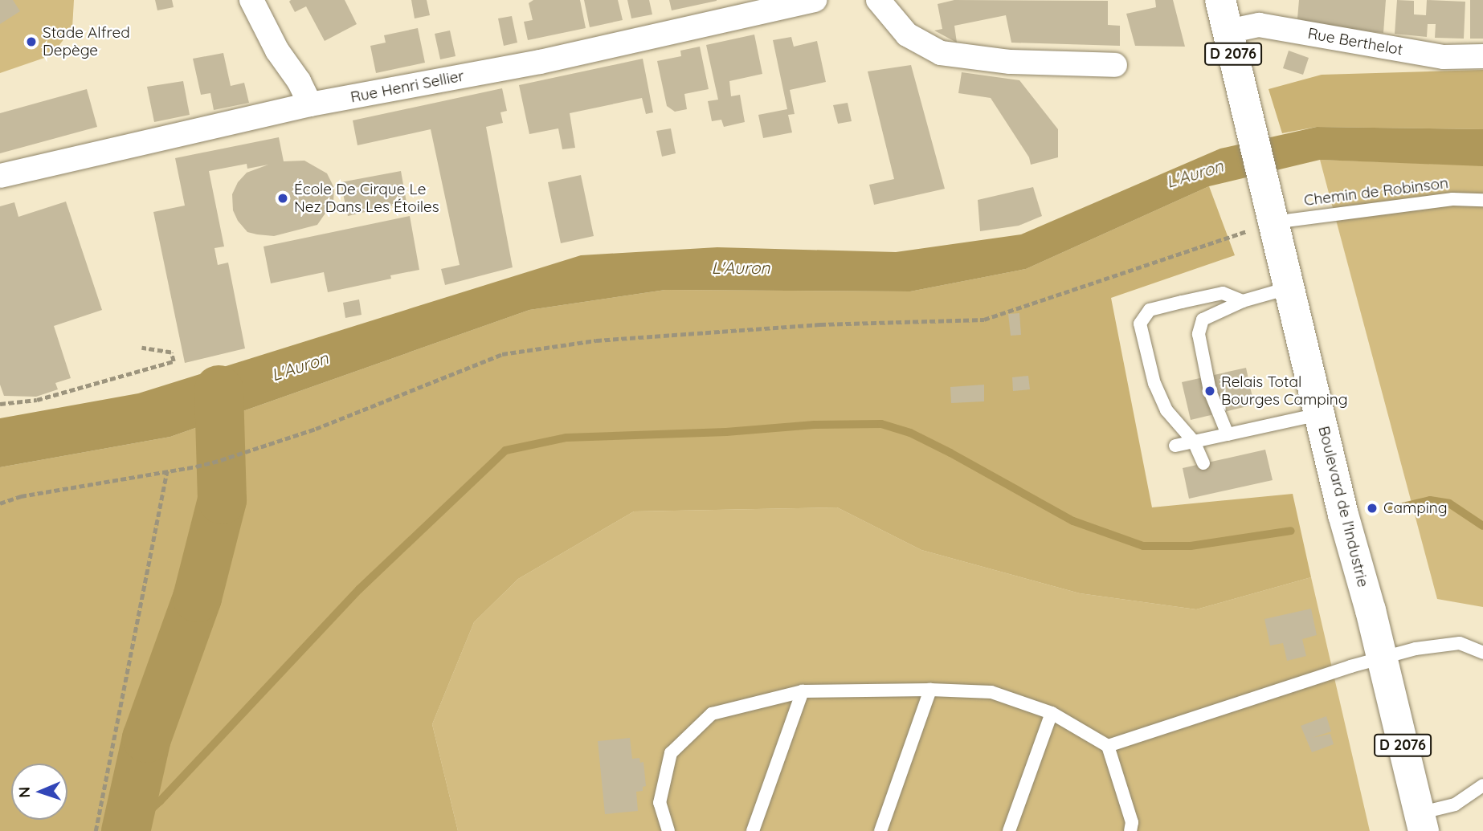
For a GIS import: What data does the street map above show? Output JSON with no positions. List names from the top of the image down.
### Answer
{
  "streets": {
    "main road": ["D 2076", "Boulevard de l'Industrie"],
    "street": ["Rue Berthelot", "Rue Henri Sellier"],
    "lane": ["Chemin de Robinson"]
  },
  "crossings": [
    ["Rue Berthelot", "D 2076"],
    ["Rue Berthelot", "Boulevard de l'Industrie"],
    ["D 2076", "Boulevard de l'Industrie"],
    ["Chemin de Robinson", "Boulevard de l'Industrie"]
  ],
  "water": ["L'Auron"],
  "places": [
    "Stade Alfred Depège",
    "École De Cirque Le Nez Dans Les Étoiles",
    "Relais Total Bourges Camping",
    "Camping"
  ],
  "north": "left"
}
